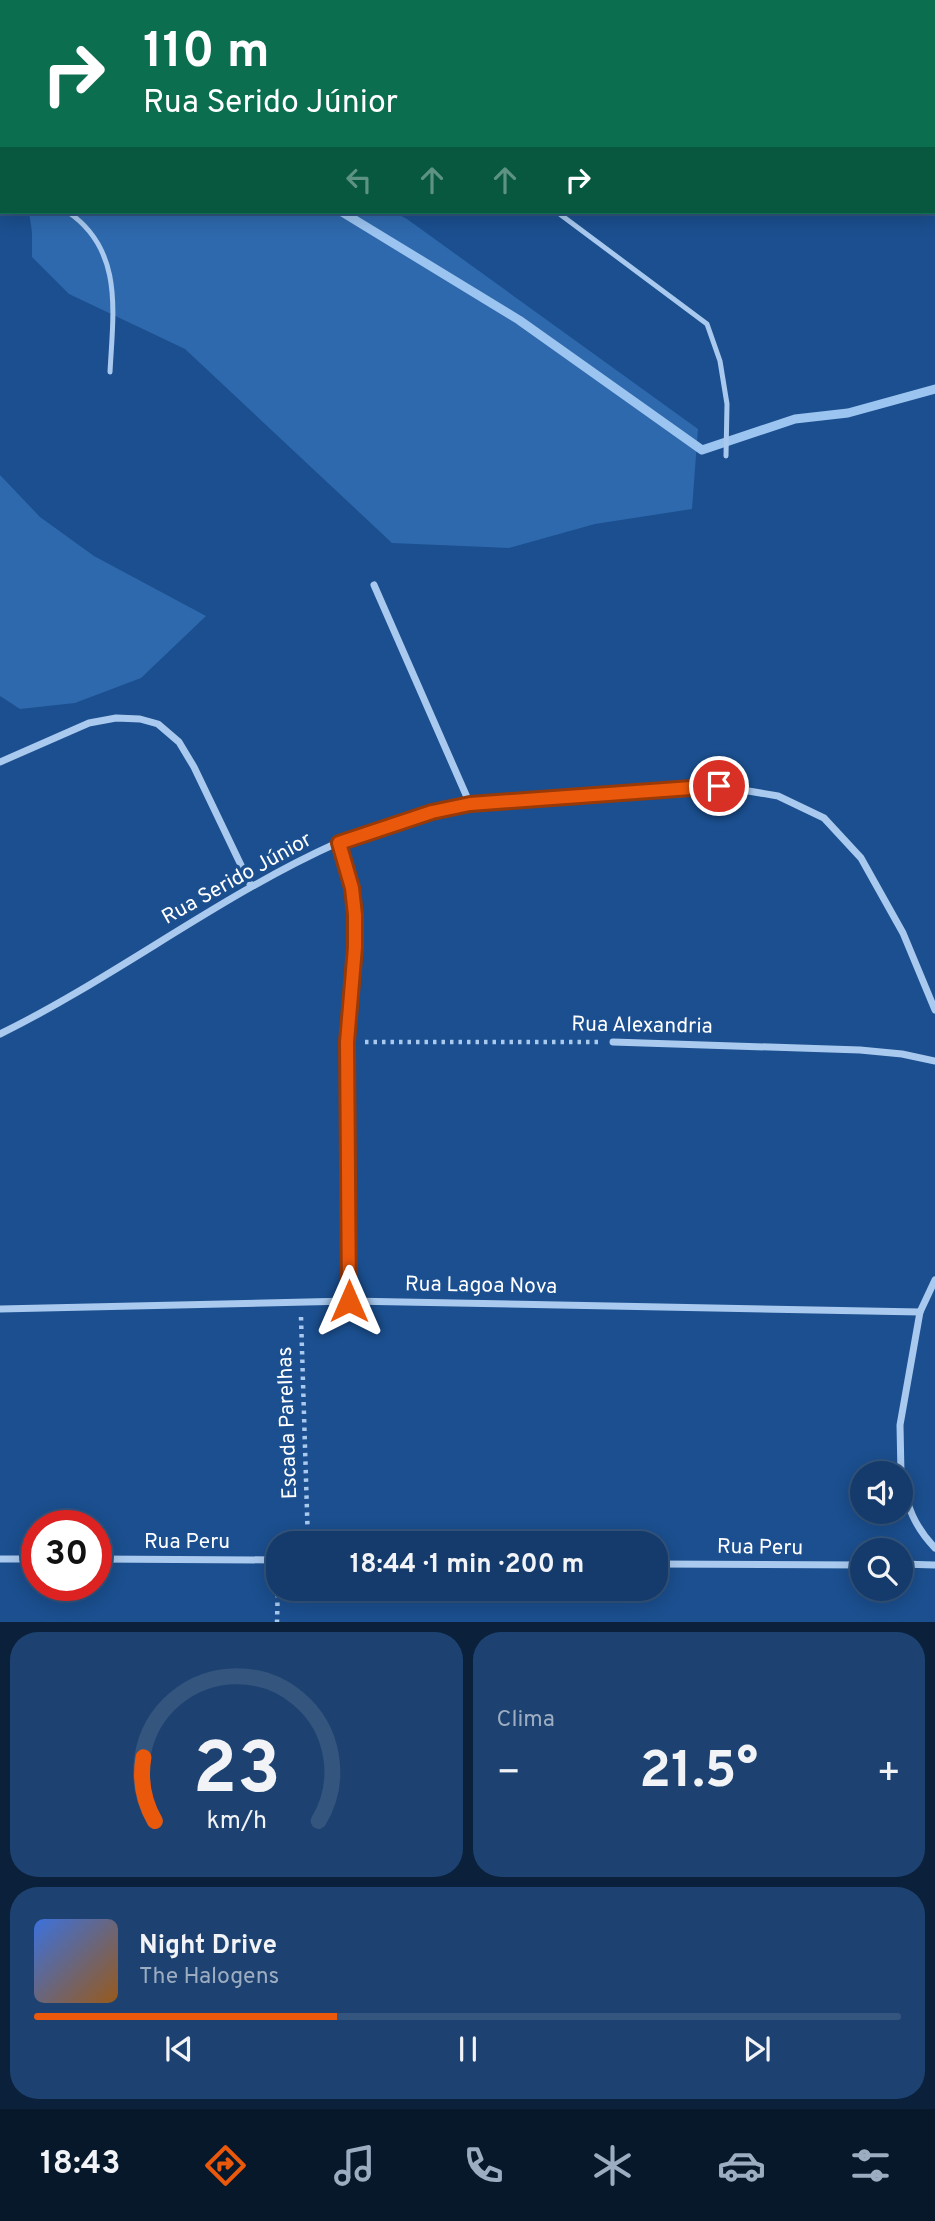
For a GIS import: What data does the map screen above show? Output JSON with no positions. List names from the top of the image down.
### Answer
{
  "streets": {
    "street": [
      "Rua Serido Júnior",
      "Rua Alexandria",
      "Rua Lagoa Nova",
      "Rua Peru"
    ],
    "path": ["Escada Parelhas"]
  },
  "crossings": [
    ["Rua Lagoa Nova", "Escada Parelhas"]
  ],
  "page": {
    "turn": ["110 m", "Rua Serido Júnior"],
    "limit": "30",
    "trip": "18:44 · 1 min · 200 m",
    "tile": "Clima",
    "heat": ["−", "21.5°", "+"],
    "song": ["Night Drive", "The Halogens"],
    "tabs": "18:43",
    "gauge": ["23", "km/h"]
  }
}
